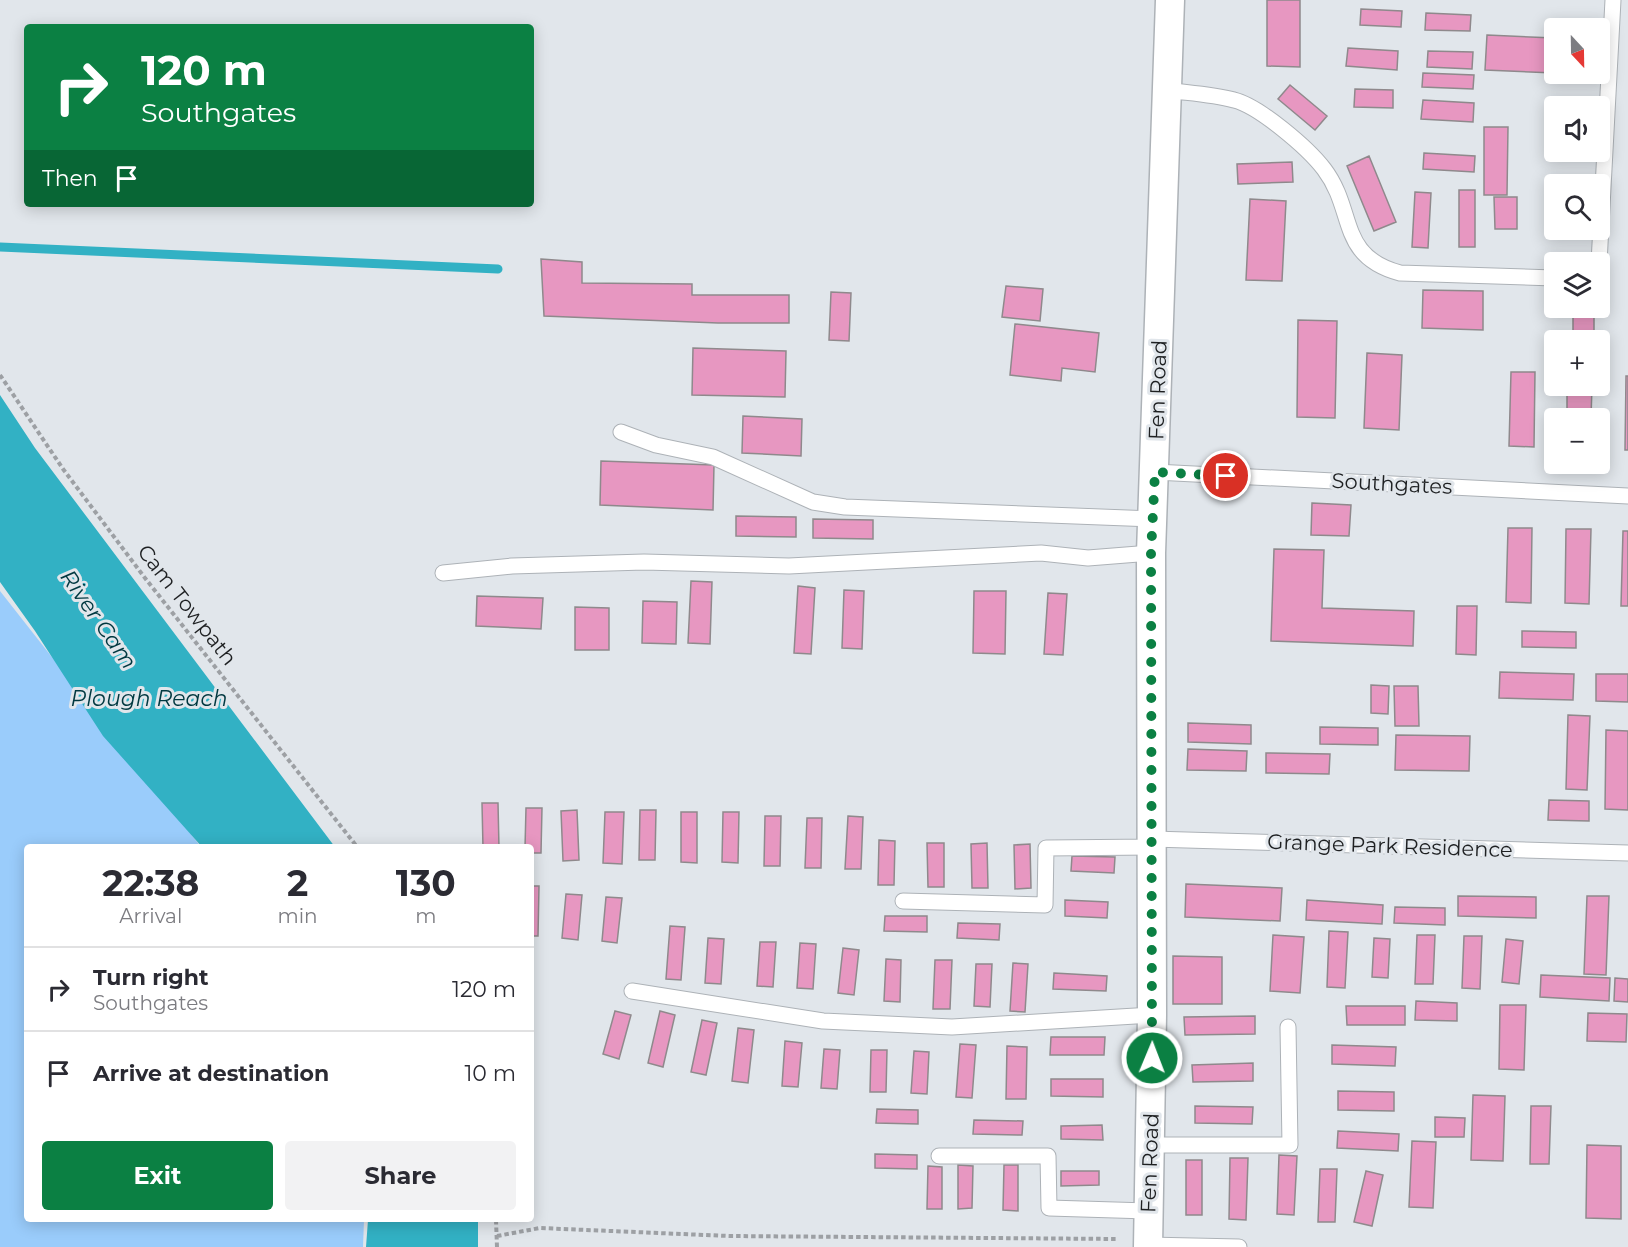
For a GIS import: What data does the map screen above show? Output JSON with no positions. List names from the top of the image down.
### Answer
{
  "streets": {
    "street": ["Fen Road"],
    "lane": ["Southgates", "Grange Park Residence"],
    "path": ["Cam Towpath"]
  },
  "crossings": [
    ["Fen Road", "Southgates"],
    ["Fen Road", "Grange Park Residence"]
  ],
  "water": ["River Cam", "Plough Reach"],
  "north": "bottom",
  "page": {
    "map_buttons": ["+", "−"],
    "turn": ["120 m", "Southgates"],
    "then": "Then",
    "eta": [
      "22:38",
      "Arrival",
      "2",
      "min",
      "130",
      "m"
    ],
    "list": [
      {
        "name": "Turn right",
        "note": "Southgates",
        "value": "120 m"
      },
      {
        "name": "Arrive at destination",
        "value": "10 m"
      }
    ],
    "buttons": ["Exit", "Share"]
  }
}
